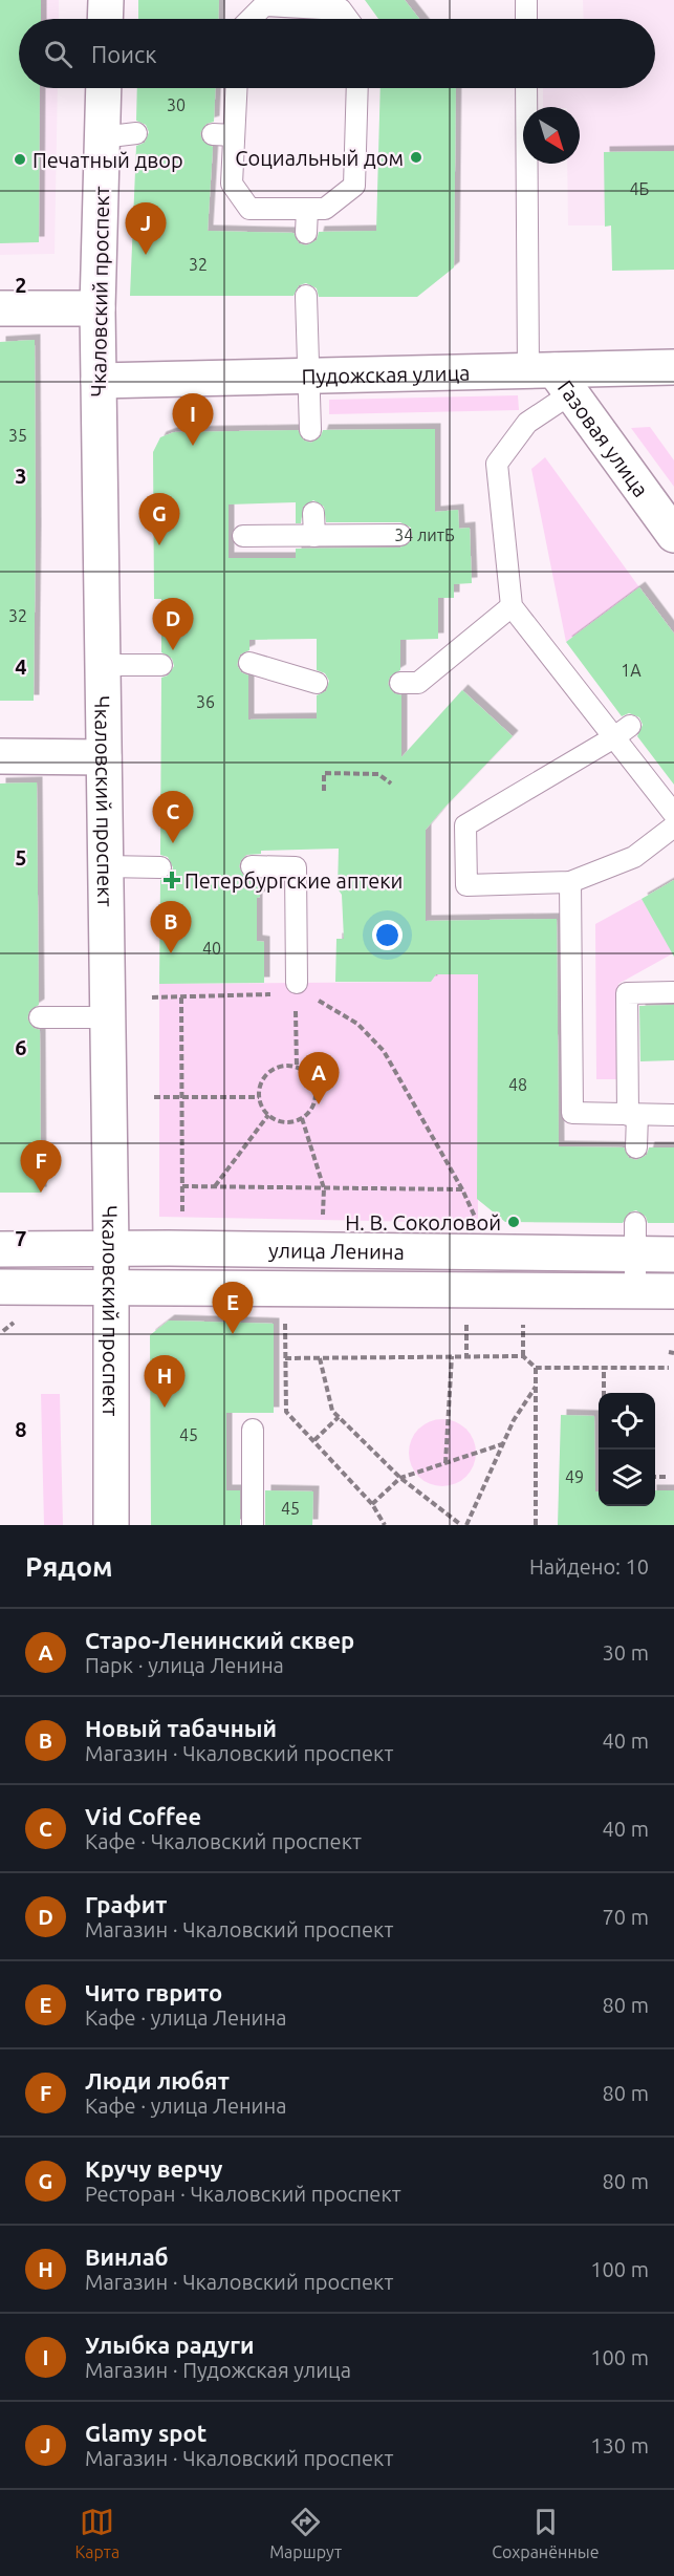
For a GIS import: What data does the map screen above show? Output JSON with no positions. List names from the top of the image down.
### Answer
{
  "streets": {
    "street": [
      "Чкаловский проспект",
      "Пудожская улица",
      "Газовая улица",
      "улица Ленина"
    ]
  },
  "crossings": [
    ["Чкаловский проспект", "Пудожская улица"],
    ["Чкаловский проспект", "улица Ленина"],
    ["Пудожская улица", "Газовая улица"]
  ],
  "places": {
    "other": ["Социальный дом", "Печатный двор", "Н. В. Соколовой"],
    "health": ["Петербургские аптеки"]
  },
  "house_numbers": [
    "30",
    "4Б",
    "32",
    "35",
    "34 литБ",
    "32",
    "1А",
    "36",
    "40",
    "48",
    "45",
    "49",
    "45"
  ],
  "north": "bottom right",
  "page": {
    "search": "Поиск",
    "pins": [
      "J",
      "I",
      "G",
      "D",
      "C",
      "B",
      "A",
      "F",
      "E",
      "H"
    ],
    "heading": ["Рядом", "Найдено: 10"],
    "list": [
      {
        "mark": "A",
        "name": "Старо-Ленинский сквер",
        "note": "Парк · улица Ленина",
        "value": "30 m"
      },
      {
        "mark": "B",
        "name": "Новый табачный",
        "note": "Магазин · Чкаловский проспект",
        "value": "40 m"
      },
      {
        "mark": "C",
        "name": "Vid Coffee",
        "note": "Кафе · Чкаловский проспект",
        "value": "40 m"
      },
      {
        "mark": "D",
        "name": "Графит",
        "note": "Магазин · Чкаловский проспект",
        "value": "70 m"
      },
      {
        "mark": "E",
        "name": "Чито гврито",
        "note": "Кафе · улица Ленина",
        "value": "80 m"
      },
      {
        "mark": "F",
        "name": "Люди любят",
        "note": "Кафе · улица Ленина",
        "value": "80 m"
      },
      {
        "mark": "G",
        "name": "Кручу верчу",
        "note": "Ресторан · Чкаловский проспект",
        "value": "80 m"
      },
      {
        "mark": "H",
        "name": "Винлаб",
        "note": "Магазин · Чкаловский проспект",
        "value": "100 m"
      },
      {
        "mark": "I",
        "name": "Улыбка радуги",
        "note": "Магазин · Пудожская улица",
        "value": "100 m"
      },
      {
        "mark": "J",
        "name": "Glamy spot",
        "note": "Магазин · Чкаловский проспект",
        "value": "130 m"
      }
    ],
    "nav": ["Карта", "Маршрут", "Сохранённые"]
  },
  "grid": {
    "rows": [
      "2",
      "3",
      "4",
      "5",
      "6",
      "7",
      "8"
    ]
  }
}
